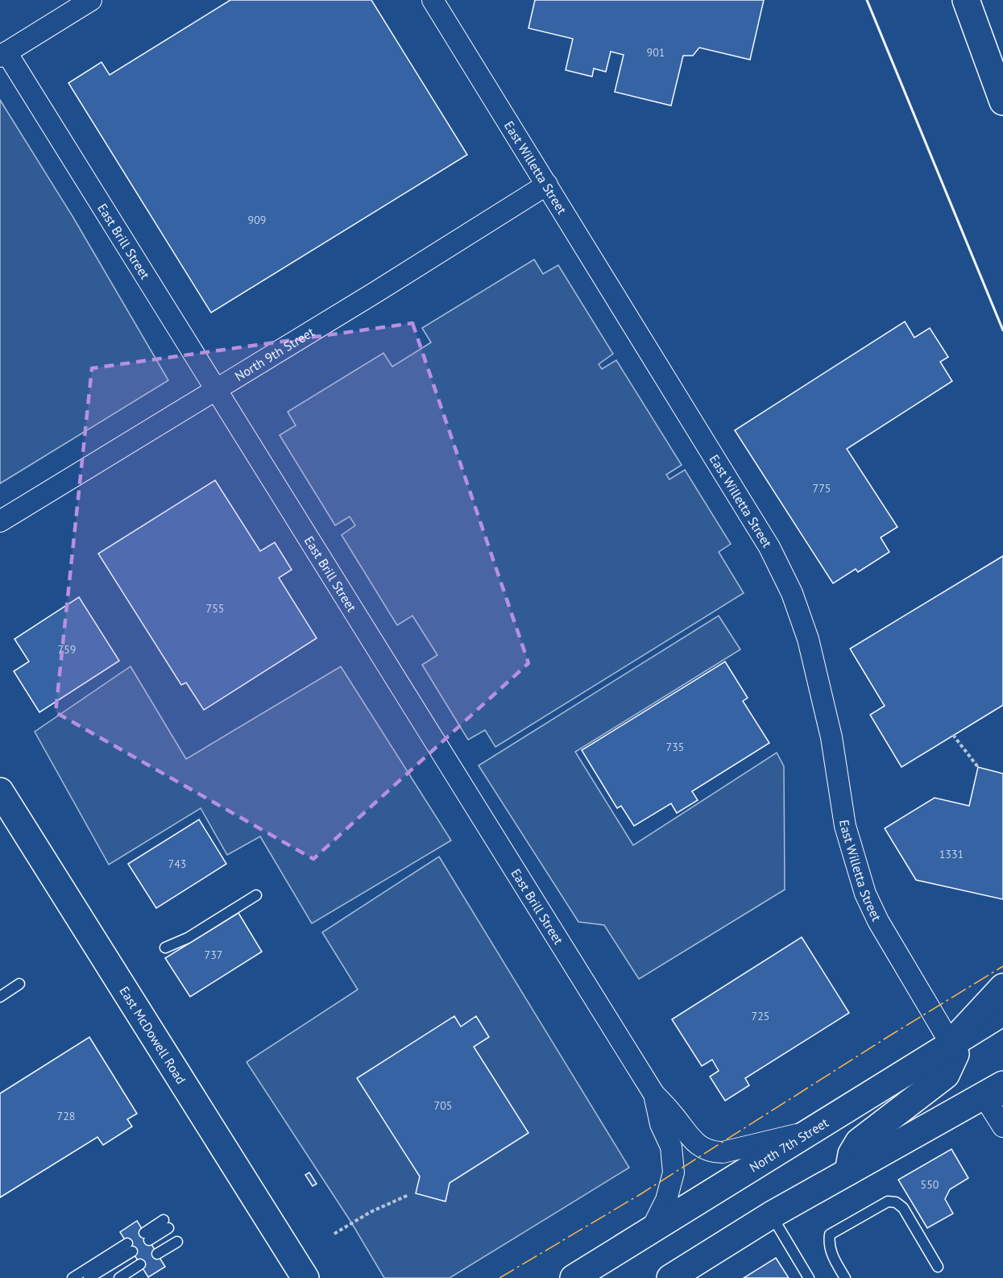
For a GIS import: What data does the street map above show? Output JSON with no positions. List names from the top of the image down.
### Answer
{
  "streets": {
    "main road": ["East McDowell Road", "North 7th Street"],
    "street": ["East Willetta Street", "East Brill Street", "North 9th Street"]
  },
  "crossings": [
    ["East Willetta Street", "North 9th Street"],
    ["East Willetta Street", "North 7th Street"],
    ["East Brill Street", "North 9th Street"],
    ["East Brill Street", "North 7th Street"]
  ],
  "house_numbers": [
    "901",
    "909",
    "775",
    "755",
    "759",
    "735",
    "1331",
    "743",
    "737",
    "725",
    "705",
    "728",
    "550"
  ]
}
